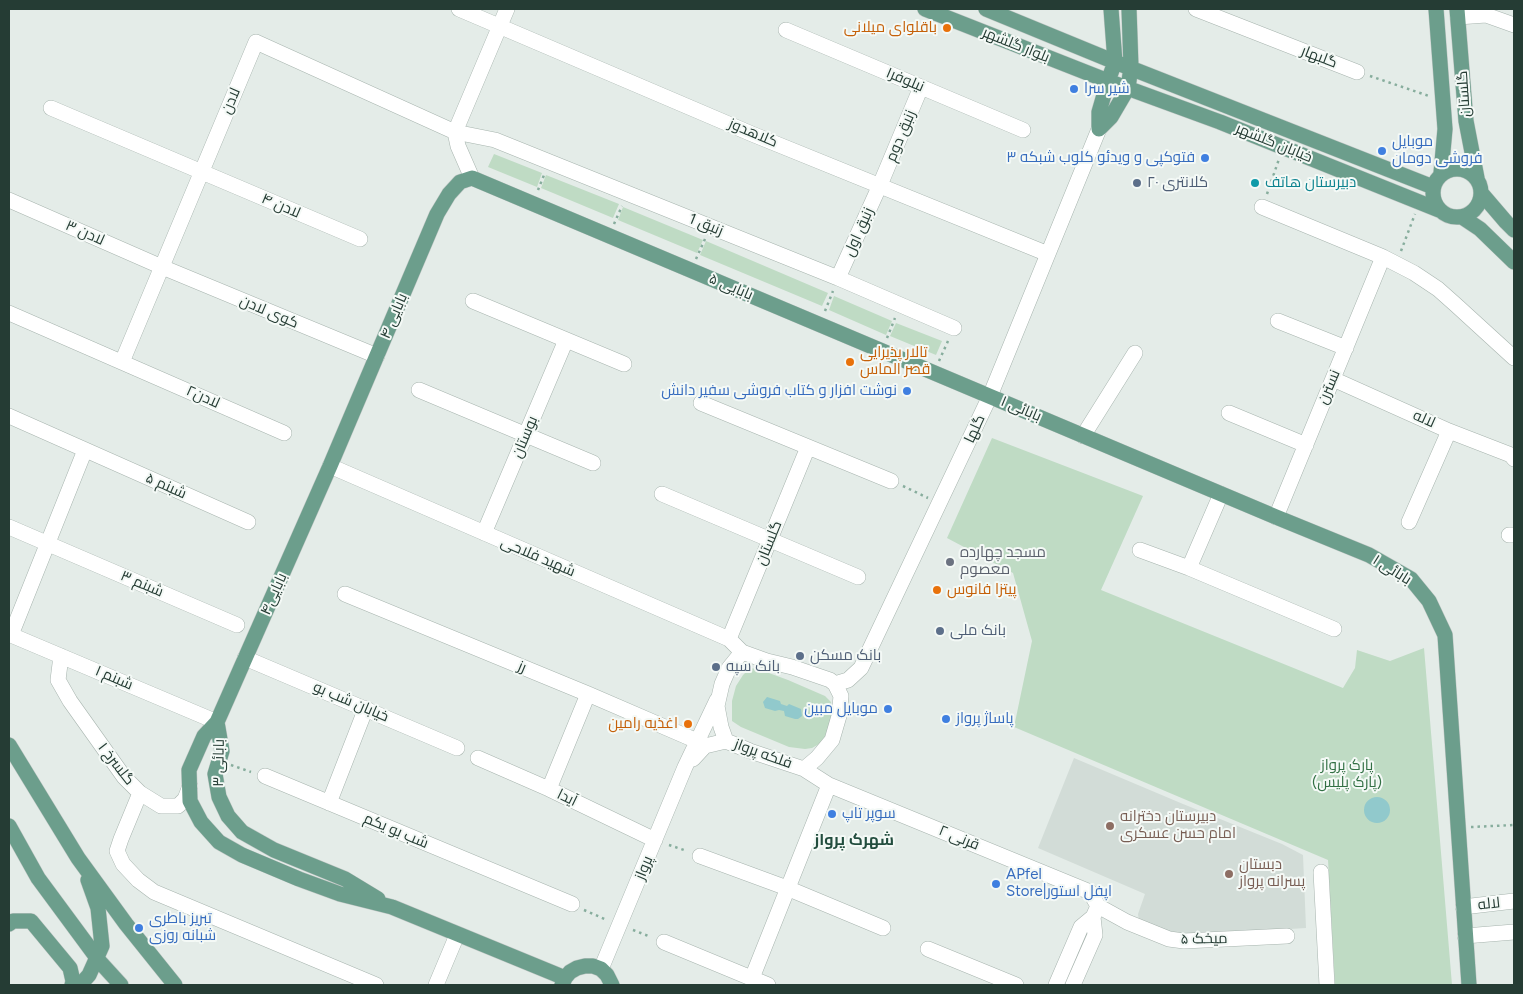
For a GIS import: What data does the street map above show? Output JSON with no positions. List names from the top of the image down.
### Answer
{
  "streets": {
    "main road": [
      "بلوار گلشهر",
      "گلستان",
      "خیابان گلشهر",
      "۵ بابایی",
      "بابایی ۴",
      "بابائی ۱",
      "بابایی۴",
      "بابائی ۳"
    ],
    "street": [
      "گلبهار",
      "نیلوفر۱",
      "لادن",
      "کلاهدوز",
      "زنبق دوم",
      "لادن ۴",
      "زنبق 1",
      "زنبق اول",
      "لادن ۳",
      "کوی لادن",
      "نسترن",
      "لادن۲",
      "لاله",
      "گلها",
      "بوستان",
      "شبنم ۵",
      "شهید فلاحی",
      "شبنم ۳",
      "رز",
      "شبنم ۱",
      "خیابان شب بو",
      "فلکه پرواز",
      "گلسرخ ۱",
      "آیدا",
      "شب بو یکم",
      "قرنی ۲",
      "پرواز",
      "میخک ۵"
    ]
  },
  "crossings": [
    ["بلوار گلشهر", "خیابان گلشهر"],
    ["گلبهار", "گلستان"],
    ["نیلوفر۱", "زنبق دوم"],
    ["گلستان", "خیابان گلشهر"],
    ["گلستان", "شهید فلاحی"],
    ["لادن", "لادن ۴"],
    ["لادن", "زنبق 1"],
    ["لادن", "لادن ۳"],
    ["لادن", "کوی لادن"],
    ["لادن", "لادن۲"],
    ["کلاهدوز", "زنبق دوم"],
    ["کلاهدوز", "زنبق اول"],
    ["کلاهدوز", "گلها"],
    ["زنبق دوم", "زنبق اول"],
    ["زنبق 1", "زنبق اول"],
    ["لادن ۳", "کوی لادن"],
    ["۵ بابایی", "بابایی ۴"],
    ["۵ بابایی", "بابائی ۱"],
    ["۵ بابایی", "گلها"],
    ["کوی لادن", "بابایی ۴"],
    ["بابایی ۴", "شهید فلاحی"],
    ["بابایی ۴", "بابایی۴"],
    ["نسترن", "بابائی ۱"],
    ["نسترن", "لاله"],
    ["بابائی ۱", "لاله"],
    ["بابائی ۱", "گلها"],
    ["گلها", "شهید فلاحی"],
    ["گلها", "فلکه پرواز"],
    ["گلها", "قرنی ۲"],
    ["گلها", "پرواز"],
    ["بوستان", "شهید فلاحی"],
    ["شهید فلاحی", "بابایی۴"],
    ["شهید فلاحی", "فلکه پرواز"],
    ["شهید فلاحی", "قرنی ۲"],
    ["شهید فلاحی", "پرواز"],
    ["شبنم ۳", "شبنم ۱"],
    ["بابایی۴", "شبنم ۱"],
    ["بابایی۴", "خیابان شب بو"],
    ["بابایی۴", "بابائی ۳"],
    ["رز", "پرواز"],
    ["شبنم ۱", "بابائی ۳"],
    ["شبنم ۱", "گلسرخ ۱"],
    ["فلکه پرواز", "قرنی ۲"],
    ["فلکه پرواز", "پرواز"],
    ["آیدا", "پرواز"],
    ["قرنی ۲", "پرواز"],
    ["قرنی ۲", "میخک ۵"]
  ],
  "districts": ["شهرک پرواز"],
  "parks": ["پارک پرواز (پارک پلیس)"],
  "places": [
    "باقلوای میلانی",
    "شیر سرا",
    "موبایل فروشی دومان",
    "فتوکپی و ویدئو کلوب شبکه ۳",
    "کلانتری ۲۰",
    "دبیرستان هاتف",
    "تالار پذیرایی قصر الماس",
    "نوشت افزار و کتاب فروشی سفیر دانش",
    "مسجد چهارده معصوم",
    "پیتزا فانوس",
    "بانک ملی",
    "بانک مسکن",
    "بانک سپه",
    "موبایل مبین",
    "پاساژ پرواز",
    "اغذیه رامین",
    "سوپر تاپ",
    "دبیرستان دخترانه امام حسن عسکری",
    "دبستان پسرانه پرواز",
    "APfel Store|اپفل استور",
    "تبریز باطری شبانه روزی"
  ]
}
